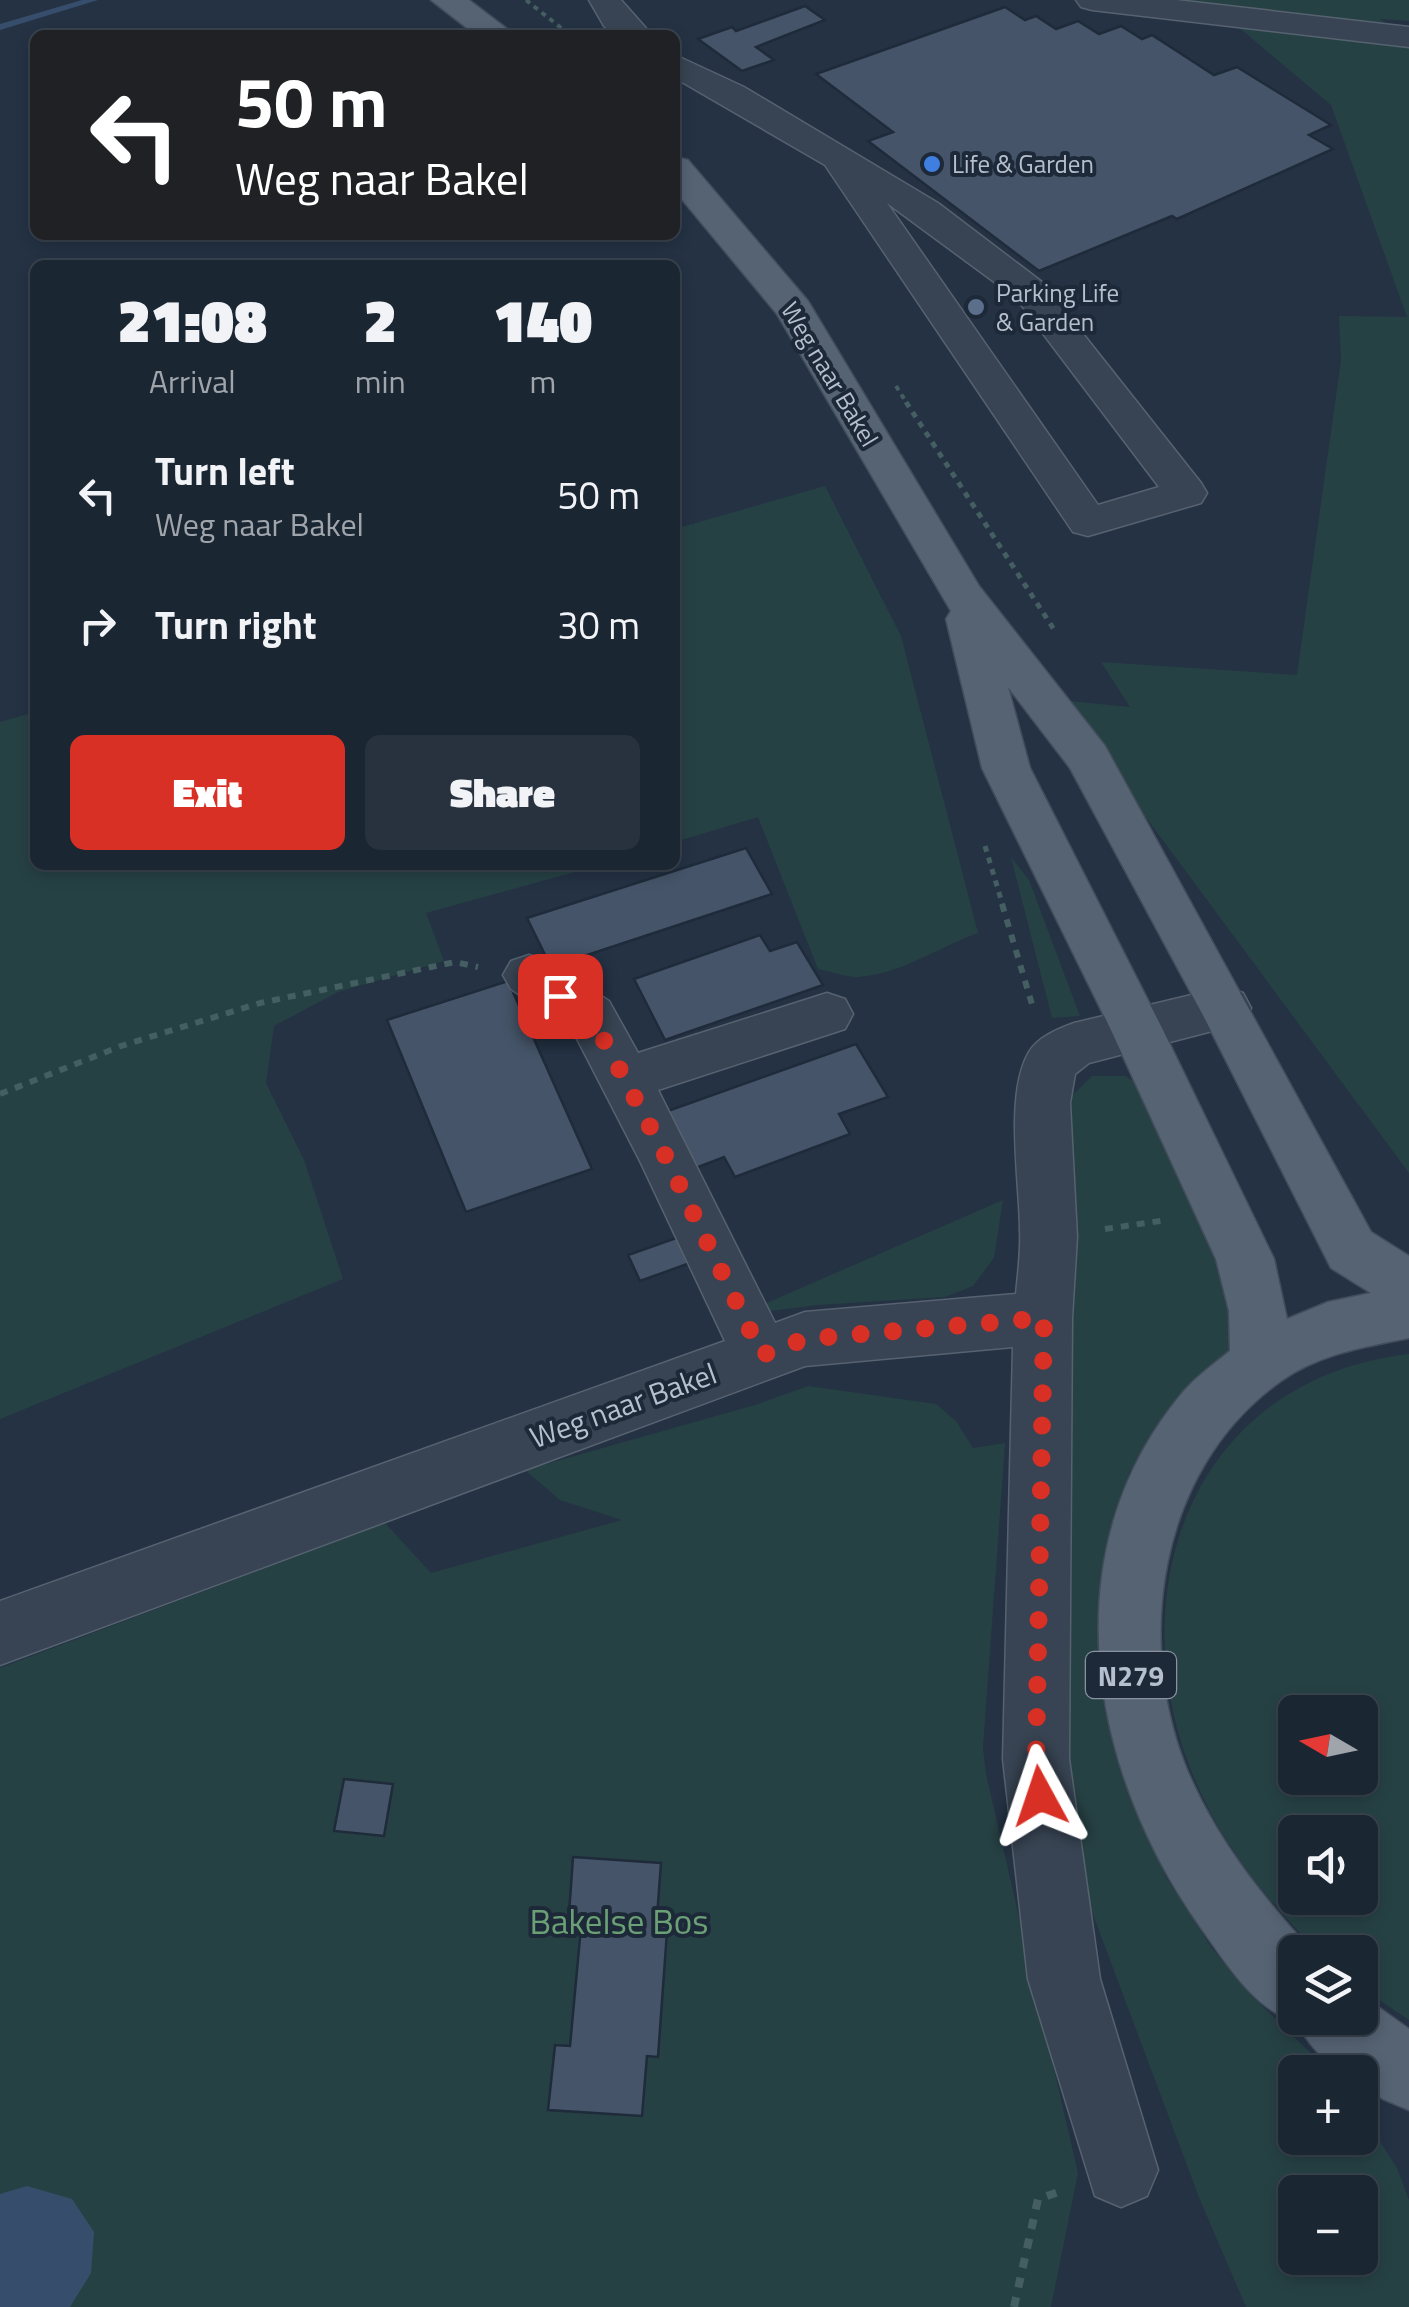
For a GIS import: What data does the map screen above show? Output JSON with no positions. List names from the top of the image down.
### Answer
{
  "streets": {
    "main road": ["Weg naar Bakel", "N279"]
  },
  "crossings": [
    ["Weg naar Bakel", "N279"]
  ],
  "parks": ["Bakelse Bos"],
  "places": ["Life & Garden", "Parking Life & Garden"],
  "north": "left",
  "page": {
    "turn": ["50 m", "Weg naar Bakel"],
    "eta": [
      "21:08",
      "Arrival",
      "2",
      "min",
      "140",
      "m"
    ],
    "list": [
      {
        "name": "Turn left",
        "note": "Weg naar Bakel",
        "value": "50 m"
      },
      {
        "name": "Turn right",
        "value": "30 m"
      }
    ],
    "buttons": ["Exit", "Share"],
    "map_buttons": ["+", "−"]
  }
}
